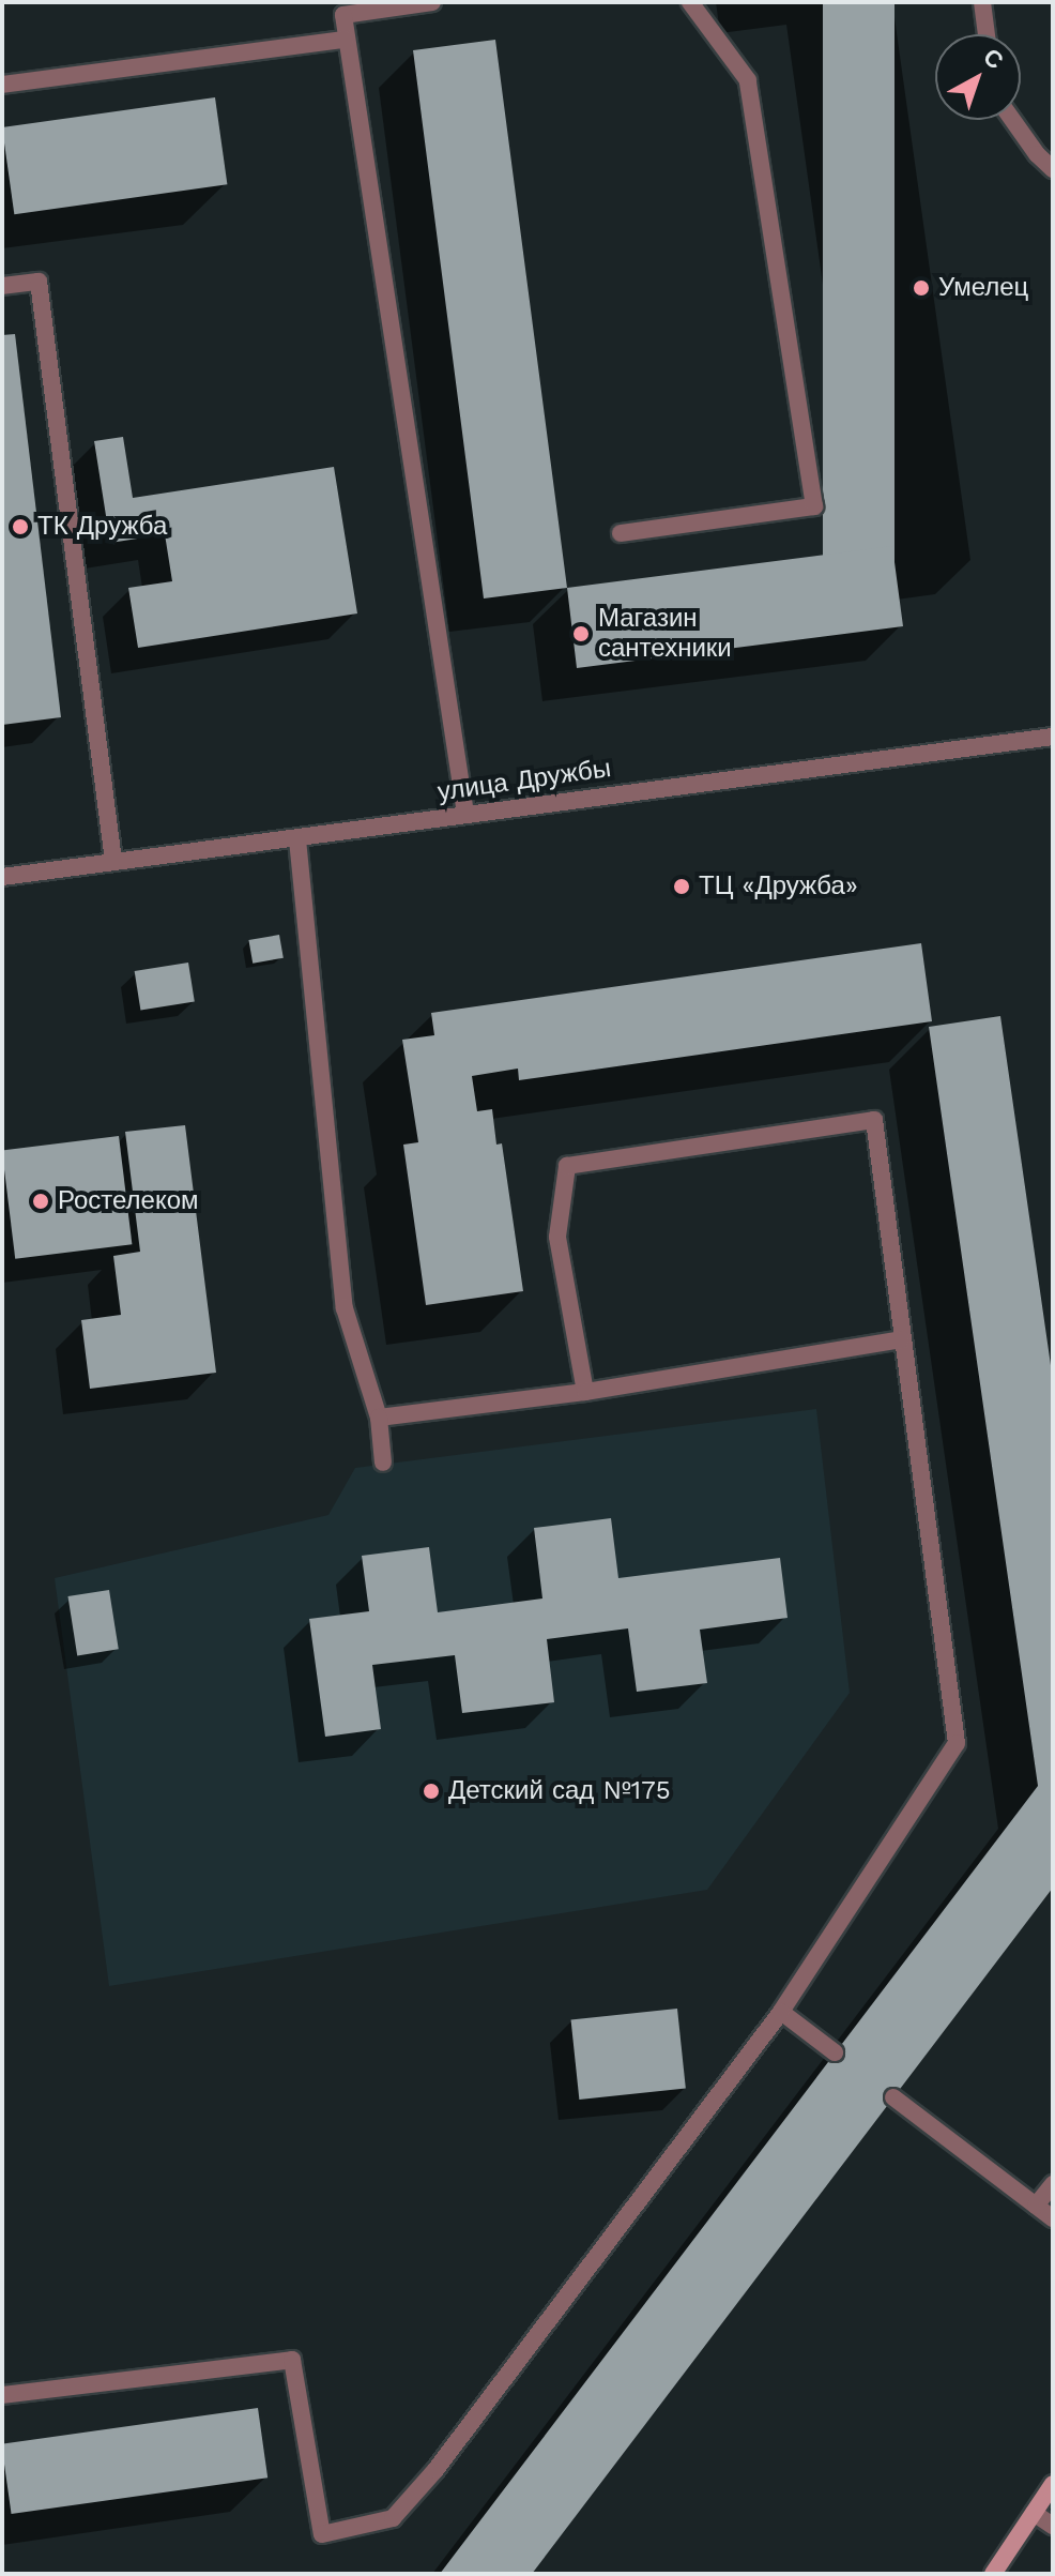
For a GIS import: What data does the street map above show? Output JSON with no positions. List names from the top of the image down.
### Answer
{
  "streets": {
    "street": ["улица Дружбы"]
  },
  "places": [
    "Умелец",
    "ТК Дружба",
    "Магазин сантехники",
    "ТЦ «Дружба»",
    "Ростелеком",
    "Детский сад №175"
  ],
  "north": "top right"
}
